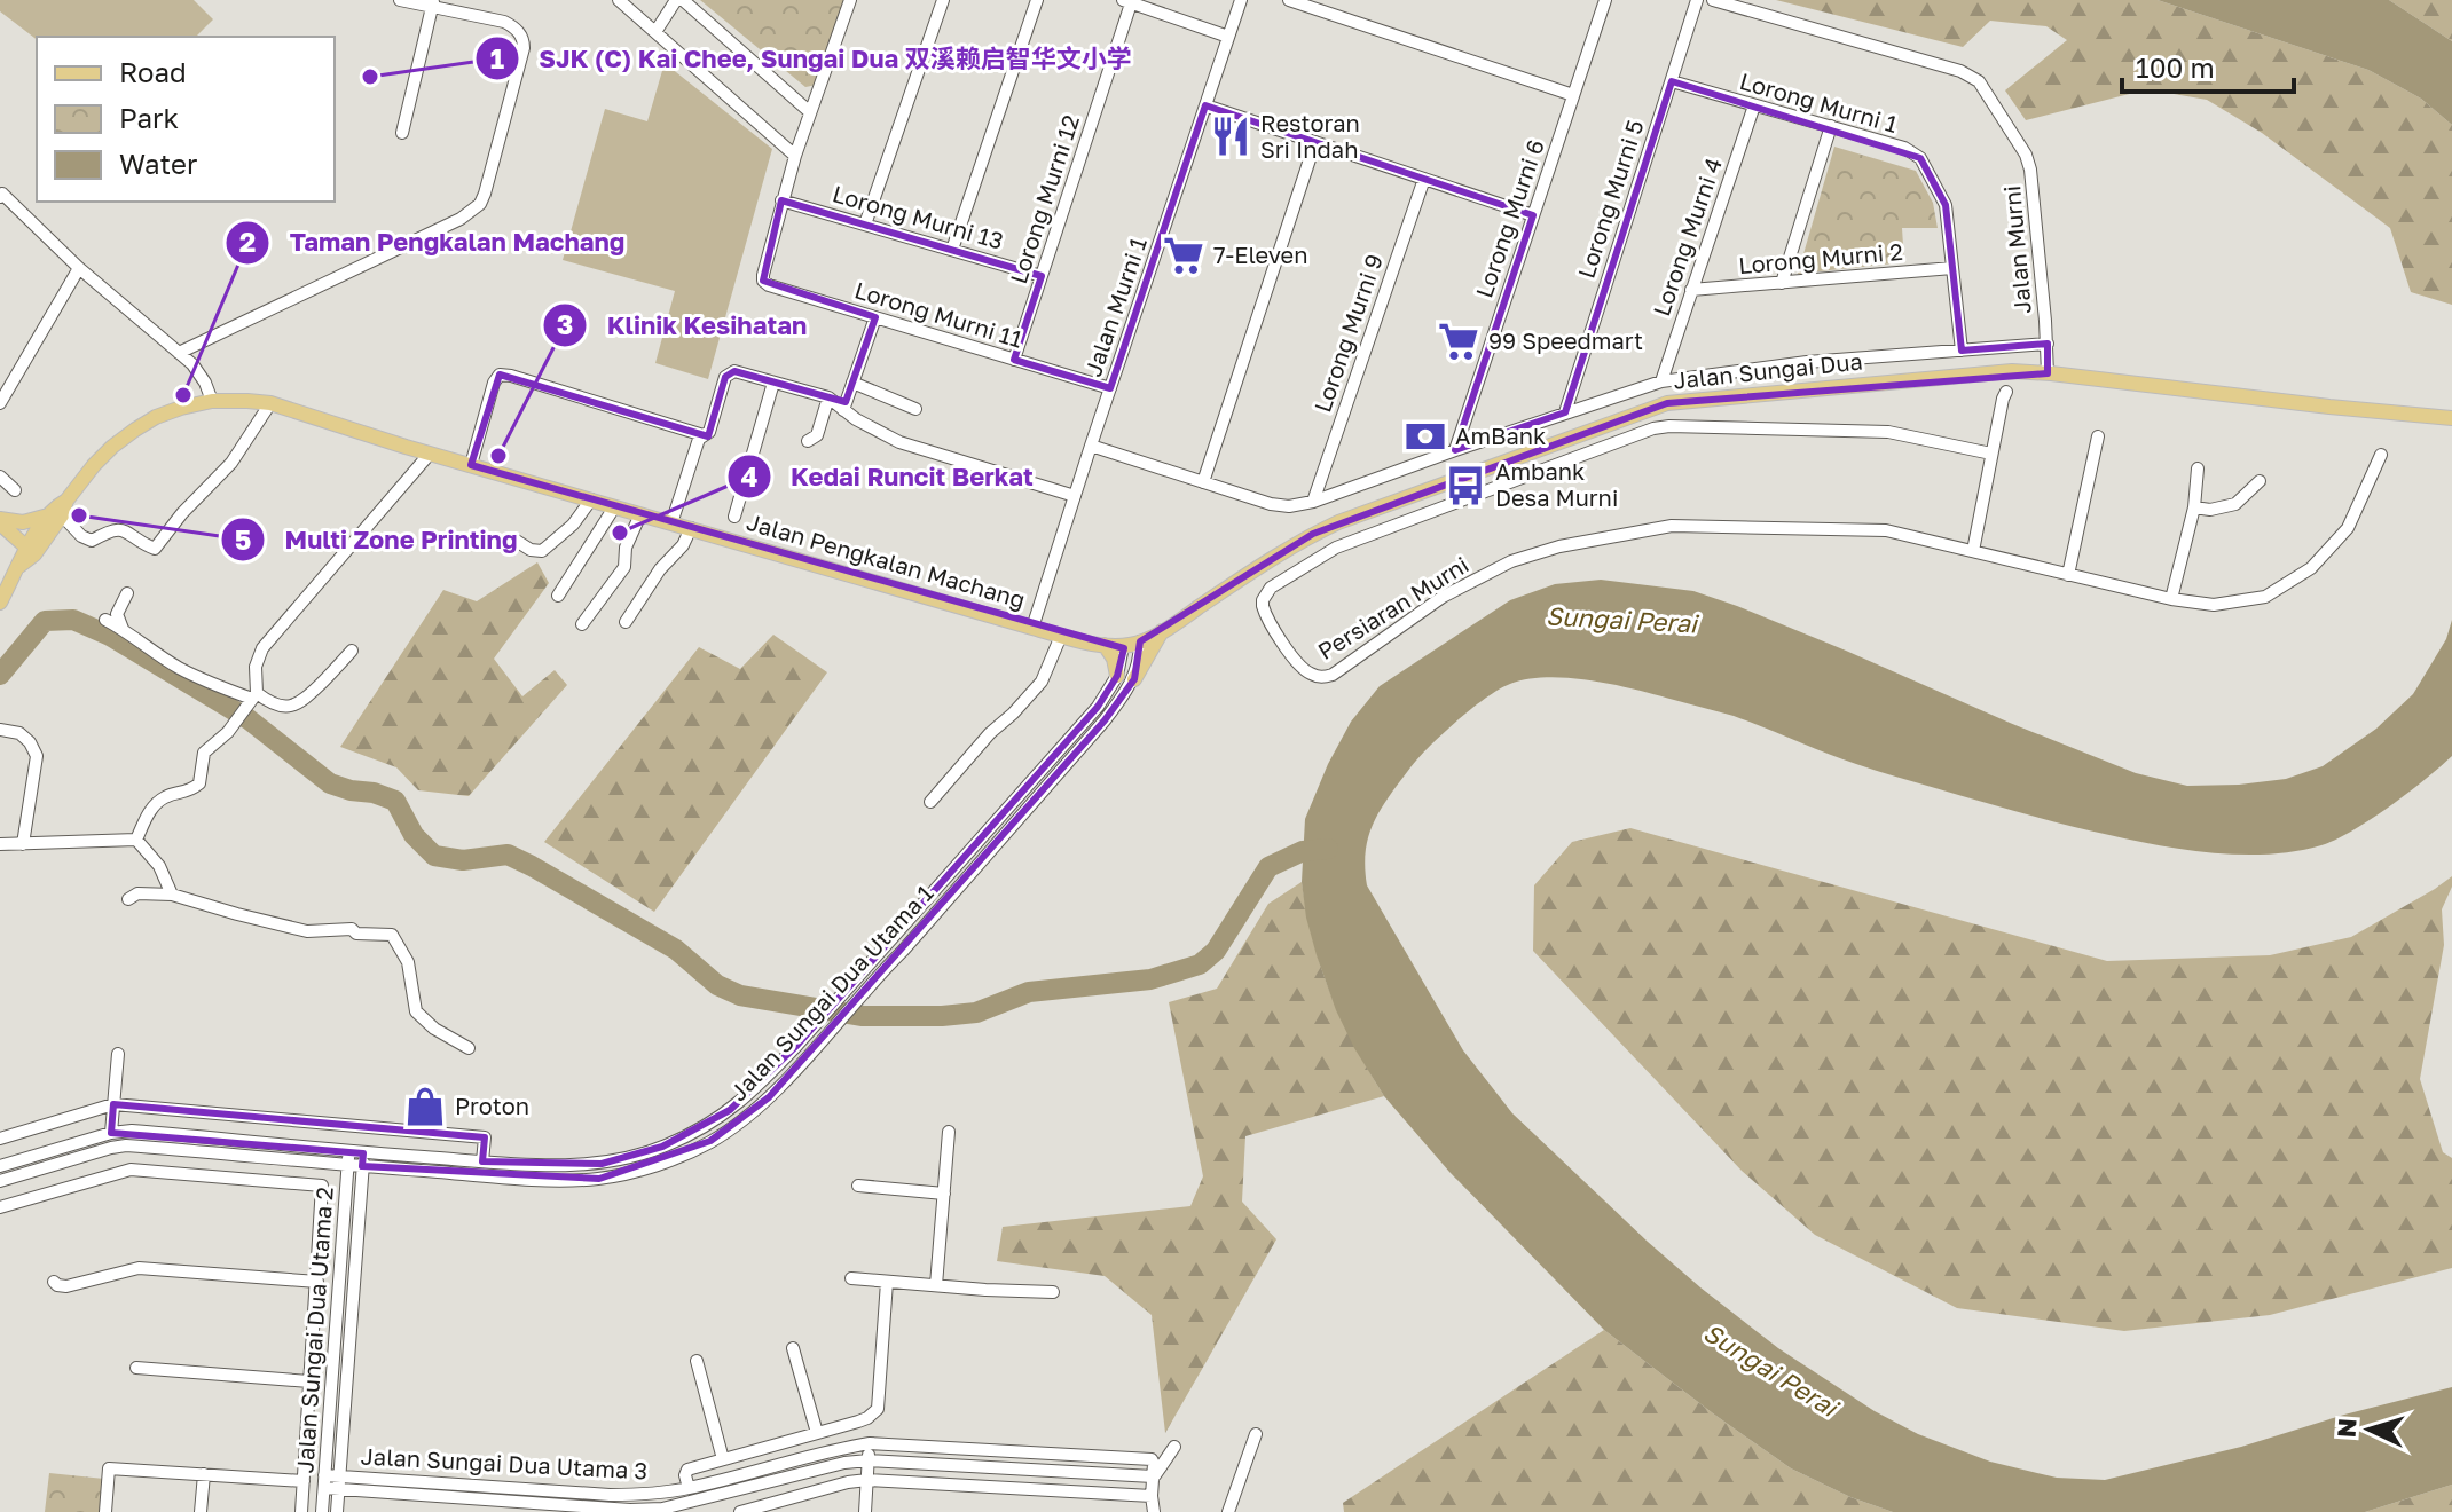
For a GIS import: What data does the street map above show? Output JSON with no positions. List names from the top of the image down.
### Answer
{
  "streets": {
    "main road": ["Jalan Sungai Dua", "Jalan Pengkalan Machang"],
    "street": [
      "Lorong Murni 1",
      "Lorong Murni 12",
      "Lorong Murni 5",
      "Lorong Murni 13",
      "Lorong Murni 6",
      "Lorong Murni 4",
      "Jalan Murni",
      "Lorong Murni 2",
      "Jalan Murni 1",
      "Lorong Murni 11",
      "Lorong Murni 9",
      "Persiaran Murni",
      "Jalan Sungai Dua Utama 1",
      "Jalan Sungai Dua Utama 2",
      "Jalan Sungai Dua Utama 3"
    ]
  },
  "crossings": [
    ["Lorong Murni 1", "Lorong Murni 5"],
    ["Lorong Murni 1", "Lorong Murni 4"],
    ["Lorong Murni 1", "Lorong Murni 2"],
    ["Lorong Murni 12", "Lorong Murni 13"],
    ["Lorong Murni 12", "Lorong Murni 11"],
    ["Lorong Murni 13", "Lorong Murni 11"],
    ["Lorong Murni 4", "Lorong Murni 2"],
    ["Jalan Murni", "Jalan Sungai Dua"],
    ["Jalan Murni 1", "Lorong Murni 11"],
    ["Jalan Murni 1", "Jalan Sungai Dua"],
    ["Jalan Murni 1", "Jalan Pengkalan Machang"],
    ["Jalan Sungai Dua", "Jalan Pengkalan Machang"],
    ["Jalan Sungai Dua", "Jalan Sungai Dua Utama 1"],
    ["Jalan Sungai Dua Utama 1", "Jalan Sungai Dua Utama 2"],
    ["Jalan Sungai Dua Utama 2", "Jalan Sungai Dua Utama 3"]
  ],
  "water": ["Sungai Perai"],
  "places": {
    "other": [
      "SJK (C) Kai Chee, Sungai Dua 双溪赖启智华文小学",
      "Taman Pengkalan Machang",
      "Klinik Kesihatan",
      "Multi Zone Printing",
      "Kedai Runcit Berkat"
    ],
    "restaurant": ["Restoran Sri Indah"],
    "supermarket": ["7-Eleven", "99 Speedmart"],
    "bank": ["AmBank"],
    "bus stop": ["Ambank Desa Murni"],
    "shop": ["Proton"]
  },
  "legend": ["Road", "Park", "Water"],
  "scale_bar": "100 m",
  "north": "left"
}
